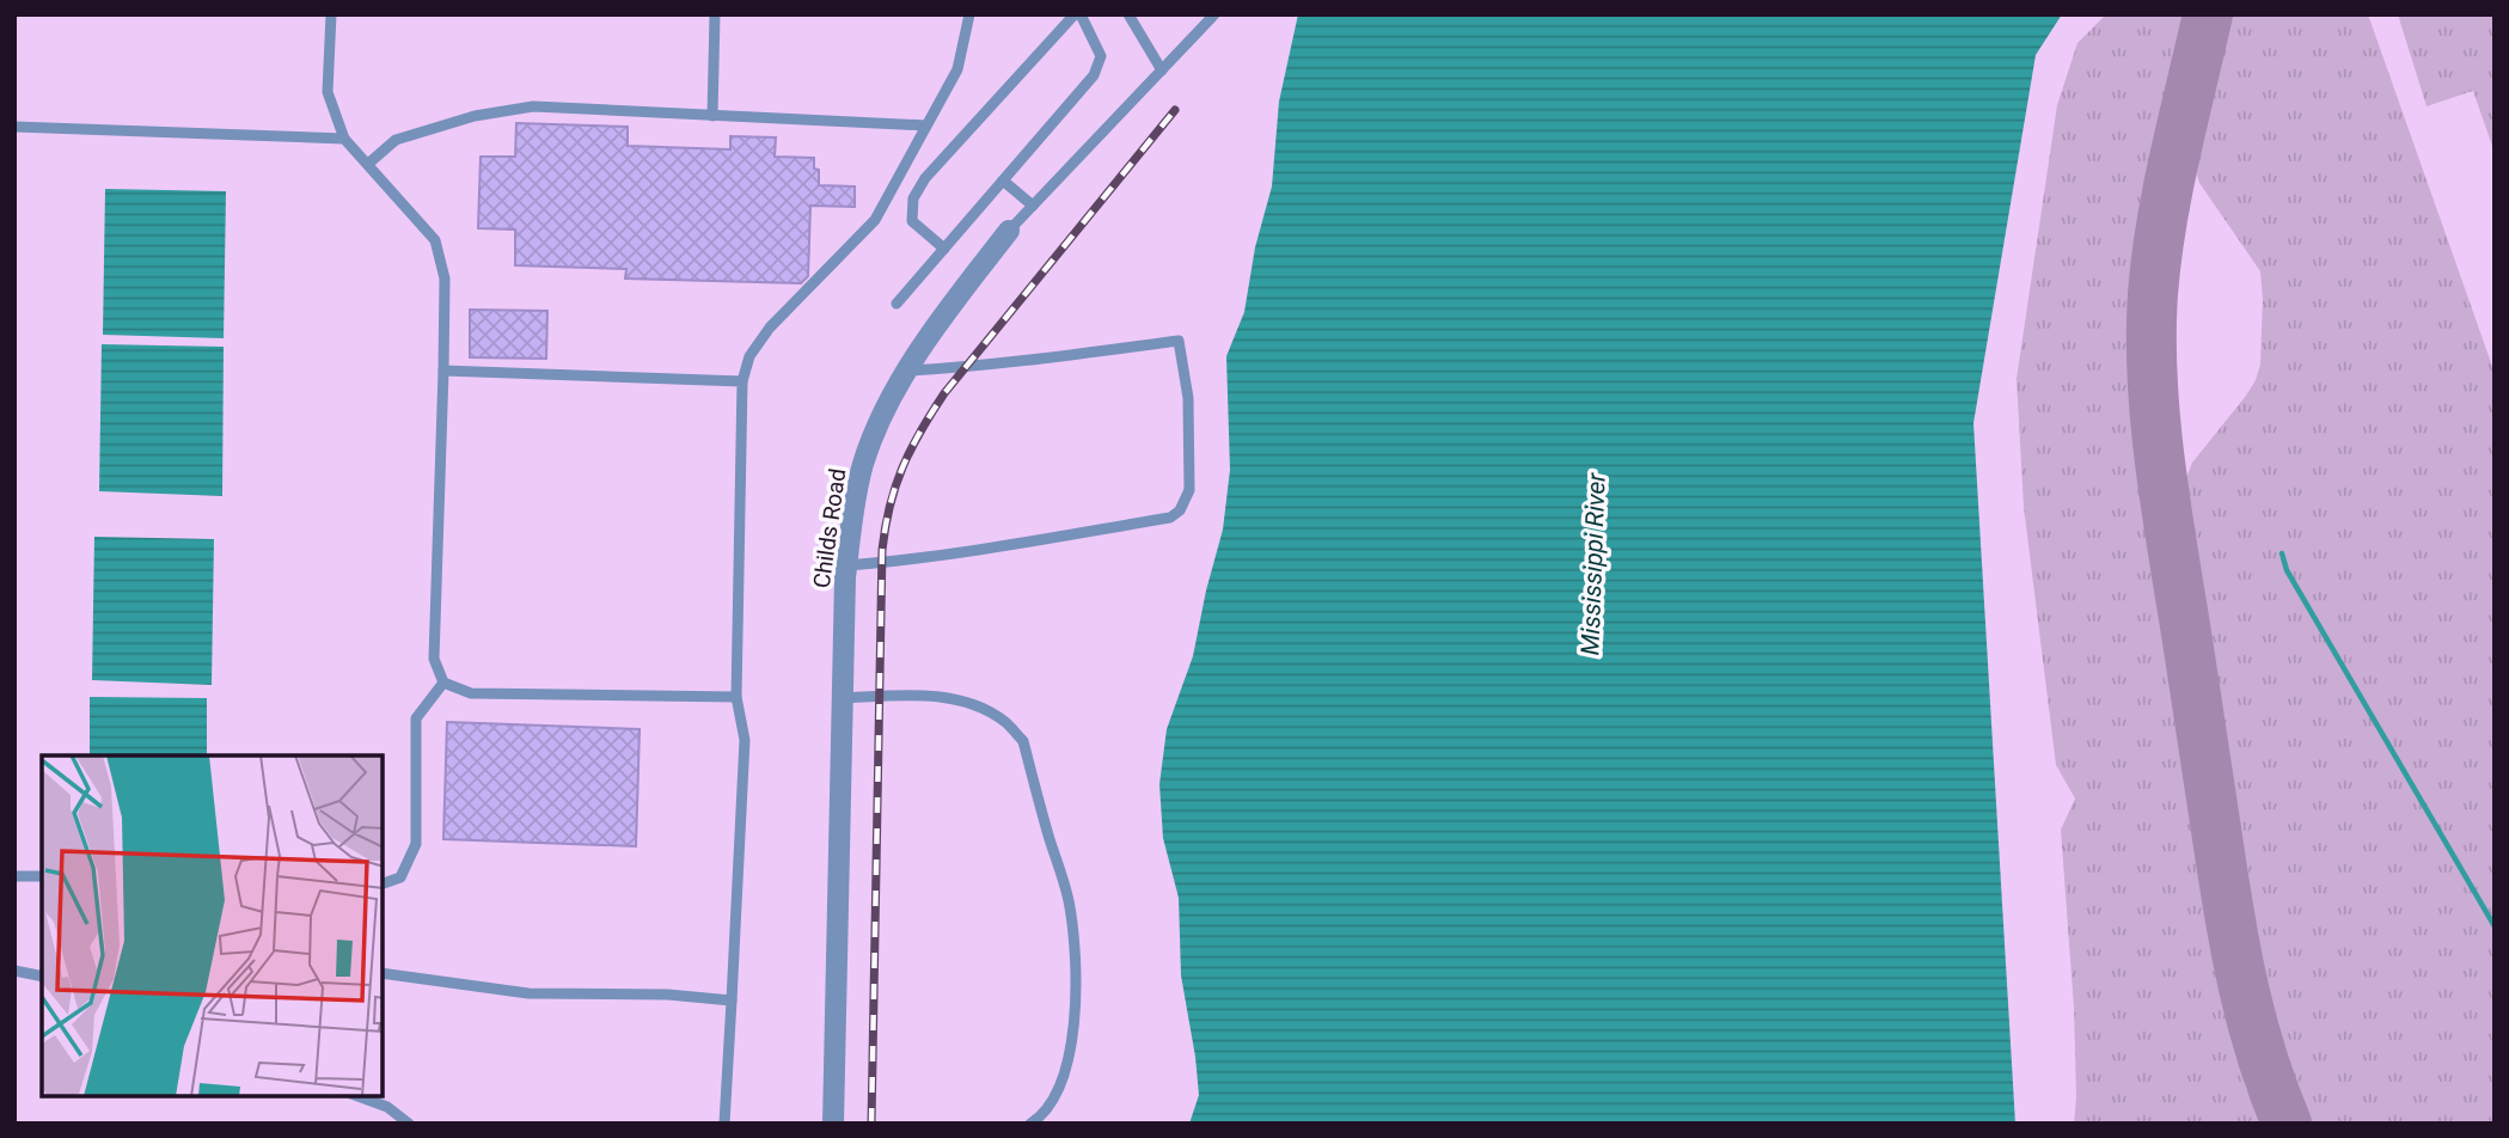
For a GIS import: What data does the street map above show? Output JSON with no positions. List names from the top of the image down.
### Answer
{
  "streets": {
    "street": ["Childs Road"]
  },
  "water": ["Mississippi River"]
}
